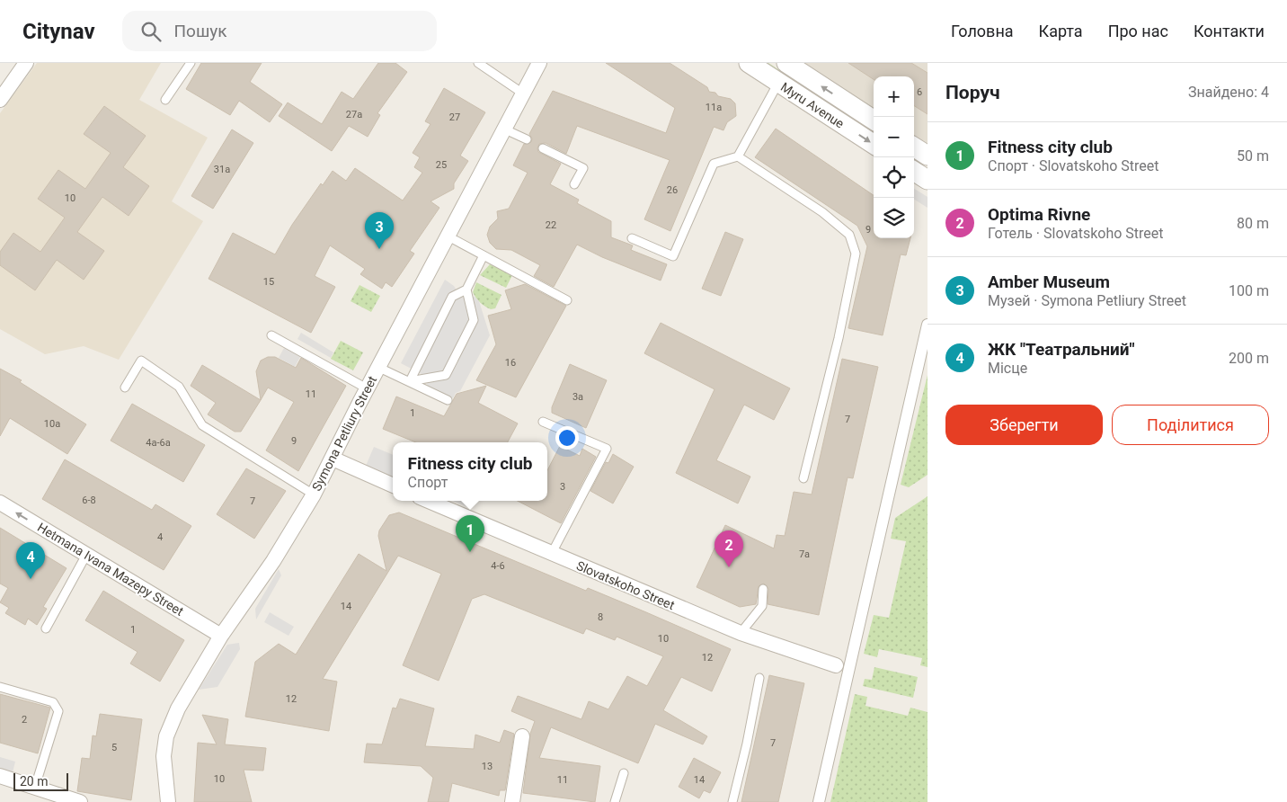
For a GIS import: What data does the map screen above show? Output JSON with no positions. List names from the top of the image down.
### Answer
{
  "streets": {
    "street": [
      "Myru Avenue",
      "Symona Petliury Street",
      "Hetmana Ivana Mazepy Street",
      "Slovatskoho Street"
    ]
  },
  "crossings": [
    ["Symona Petliury Street", "Hetmana Ivana Mazepy Street"]
  ],
  "one_way": ["Hetmana Ivana Mazepy Street"],
  "house_numbers": [
    "6",
    "11а",
    "27а",
    "27",
    "25",
    "31а",
    "26",
    "10",
    "22",
    "9",
    "15",
    "16",
    "11",
    "3а",
    "1",
    "7",
    "10а",
    "9",
    "4а-6а",
    "3",
    "6-8",
    "7",
    "4",
    "7а",
    "4-6",
    "14",
    "8",
    "1",
    "10",
    "12",
    "12",
    "2",
    "7",
    "5",
    "13",
    "10",
    "11",
    "14"
  ],
  "scale_bar": "20 m",
  "page": {
    "header": "Citynav",
    "search": "Пошук",
    "nav": [
      "Головна",
      "Карта",
      "Про нас",
      "Контакти"
    ],
    "heading": ["Поруч", "Знайдено: 4"],
    "map_buttons": ["+", "−"],
    "list": [
      {
        "mark": "1",
        "name": "Fitness city club",
        "note": "Спорт · Slovatskoho Street",
        "value": "50 m"
      },
      {
        "mark": "2",
        "name": "Optima Rivne",
        "note": "Готель · Slovatskoho Street",
        "value": "80 m"
      },
      {
        "mark": "3",
        "name": "Amber Museum",
        "note": "Музей · Symona Petliury Street",
        "value": "100 m"
      },
      {
        "mark": "4",
        "name": "ЖК \"Театральний\"",
        "note": "Місце",
        "value": "200 m"
      }
    ],
    "pins": [
      "3",
      "1",
      "2",
      "4"
    ],
    "buttons": ["Зберегти", "Поділитися"],
    "popup": ["Fitness city club", "Спорт"],
    "scale": "20 m"
  }
}
